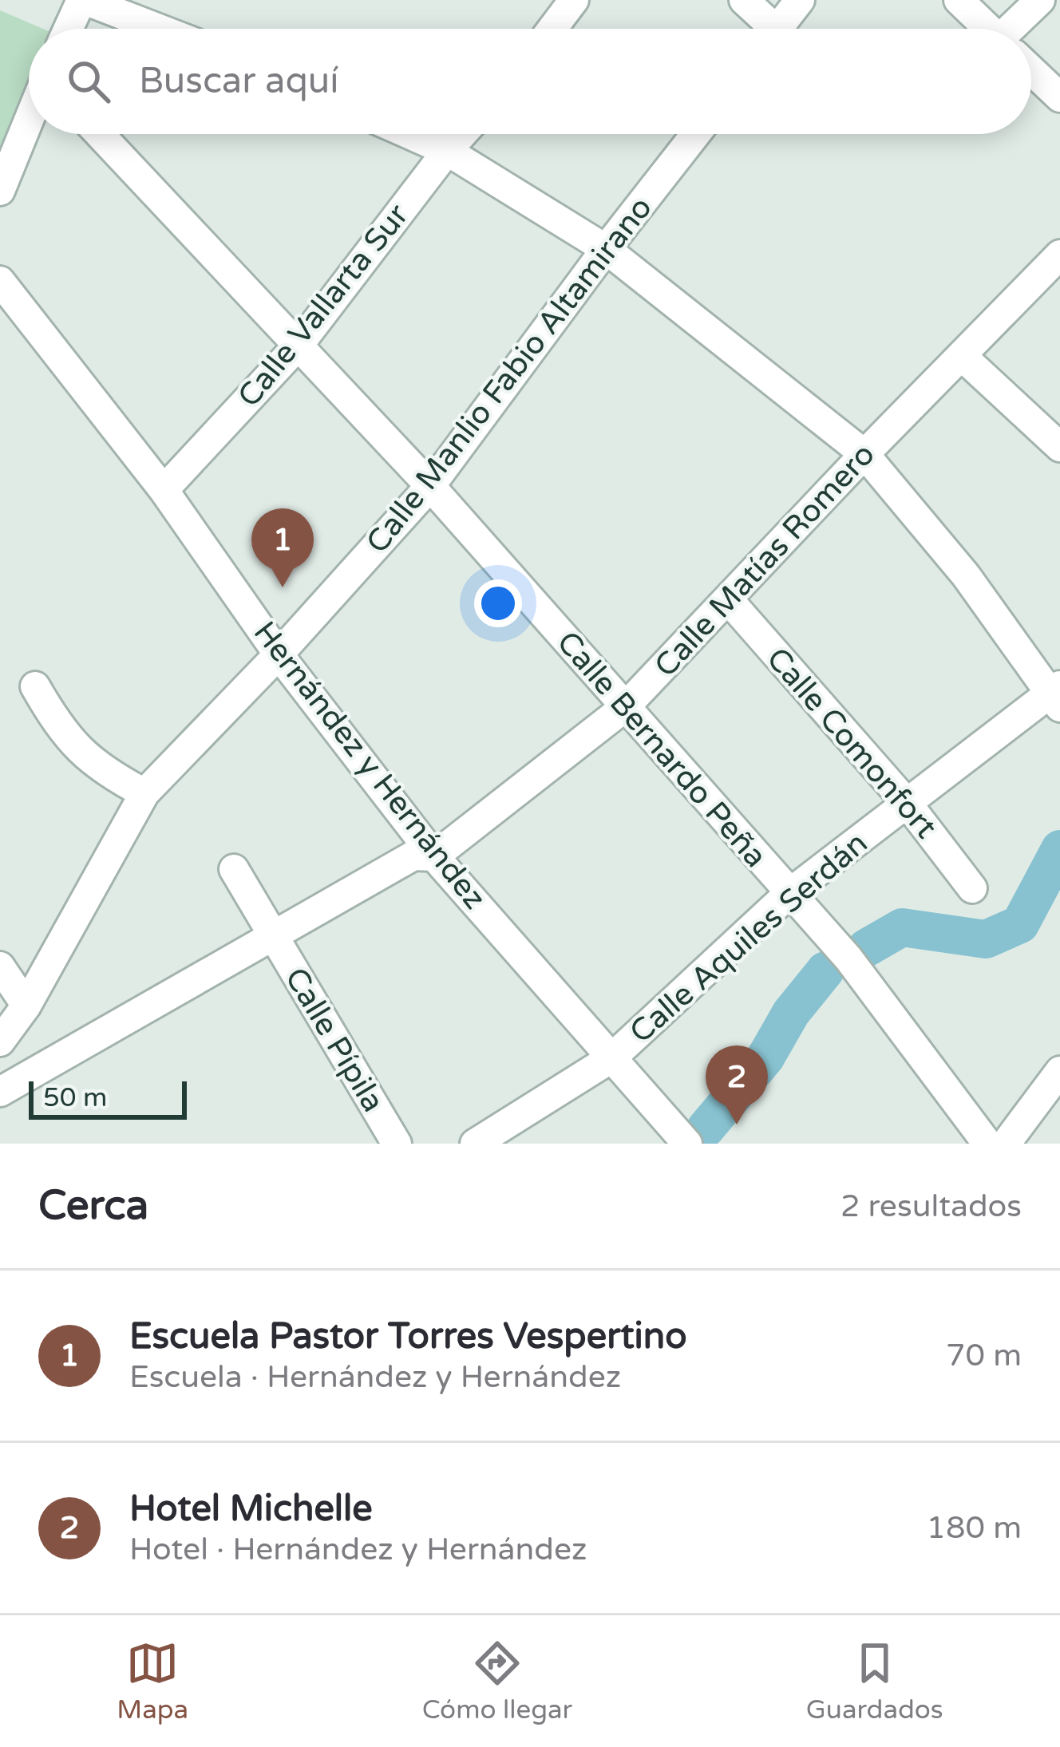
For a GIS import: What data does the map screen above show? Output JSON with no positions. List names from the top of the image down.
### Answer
{
  "streets": {
    "street": [
      "Calle Vallarta Sur",
      "Calle Manlio Fabio Altamirano",
      "Calle Matías Romero",
      "Calle Comonfort",
      "Calle Bernardo Peña",
      "Hernández y Hernández",
      "Calle Aquiles Serdán",
      "Calle Pípila"
    ]
  },
  "crossings": [
    ["Calle Vallarta Sur", "Calle Bernardo Peña"],
    ["Calle Vallarta Sur", "Hernández y Hernández"],
    ["Calle Manlio Fabio Altamirano", "Calle Bernardo Peña"],
    ["Calle Manlio Fabio Altamirano", "Hernández y Hernández"],
    ["Calle Matías Romero", "Calle Comonfort"],
    ["Calle Matías Romero", "Calle Bernardo Peña"],
    ["Calle Matías Romero", "Hernández y Hernández"],
    ["Calle Matías Romero", "Calle Pípila"],
    ["Calle Comonfort", "Calle Aquiles Serdán"],
    ["Calle Bernardo Peña", "Calle Aquiles Serdán"],
    ["Hernández y Hernández", "Calle Aquiles Serdán"]
  ],
  "scale_bar": "50 m",
  "page": {
    "search": "Buscar aquí",
    "pins": ["1", "2"],
    "scale": "50 m",
    "heading": ["Cerca", "2 resultados"],
    "list": [
      {
        "mark": "1",
        "name": "Escuela Pastor Torres Vespertino",
        "note": "Escuela · Hernández y Hernández",
        "value": "70 m"
      },
      {
        "mark": "2",
        "name": "Hotel Michelle",
        "note": "Hotel · Hernández y Hernández",
        "value": "180 m"
      }
    ],
    "nav": ["Mapa", "Cómo llegar", "Guardados"]
  }
}
